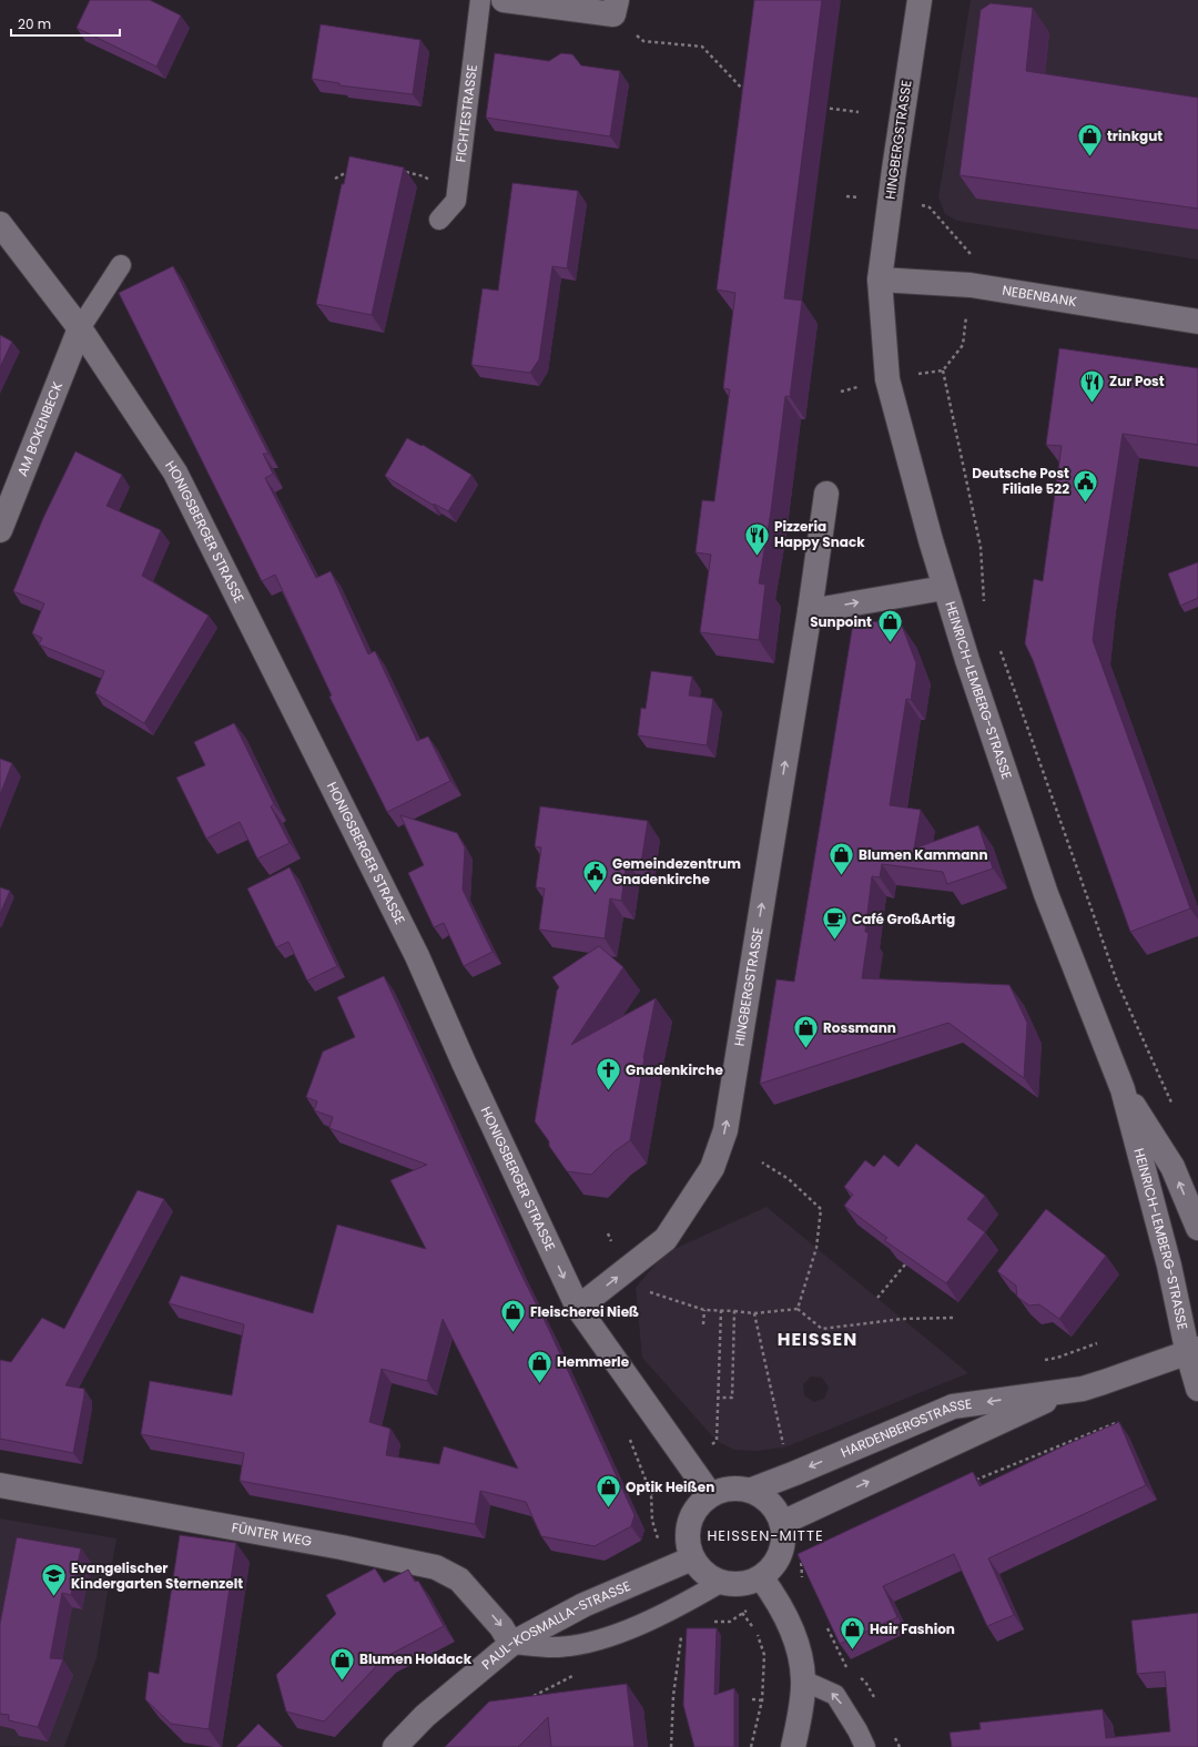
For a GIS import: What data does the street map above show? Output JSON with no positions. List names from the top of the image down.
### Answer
{
  "streets": {
    "street": [
      "HINGBERGSTRASSE",
      "NEBENBANK",
      "AM BOKENBECK",
      "HONIGSBERGER STRASSE",
      "HEINRICH-LEMBERG-STRASSE",
      "HARDENBERGSTRASSE",
      "FÜNTER WEG",
      "PAUL-KOSMALLA-STRASSE"
    ],
    "lane": ["FICHTESTRASSE"]
  },
  "crossings": [
    ["HINGBERGSTRASSE", "NEBENBANK"],
    ["HINGBERGSTRASSE", "HONIGSBERGER STRASSE"],
    ["HINGBERGSTRASSE", "HEINRICH-LEMBERG-STRASSE"],
    ["NEBENBANK", "HEINRICH-LEMBERG-STRASSE"],
    ["AM BOKENBECK", "HONIGSBERGER STRASSE"],
    ["HONIGSBERGER STRASSE", "HARDENBERGSTRASSE"],
    ["HONIGSBERGER STRASSE", "PAUL-KOSMALLA-STRASSE"],
    ["HEINRICH-LEMBERG-STRASSE", "HARDENBERGSTRASSE"],
    ["HARDENBERGSTRASSE", "PAUL-KOSMALLA-STRASSE"],
    ["FÜNTER WEG", "PAUL-KOSMALLA-STRASSE"]
  ],
  "one_way": ["HINGBERGSTRASSE", "HONIGSBERGER STRASSE", "FÜNTER WEG"],
  "districts": ["HEISSEN", "HEISSEN-MITTE"],
  "places": {
    "shop": [
      "trinkgut",
      "Sunpoint",
      "Blumen Kammann",
      "Rossmann",
      "Fleischerei Nieß",
      "Hemmerle",
      "Optik Heißen",
      "Hair Fashion",
      "Blumen Holdack"
    ],
    "restaurant": ["Zur Post", "Pizzeria Happy Snack"],
    "public building": ["Deutsche Post Filiale 522", "Gemeindezentrum Gnadenkirche"],
    "cafe": ["Café GroßArtig"],
    "church": ["Gnadenkirche"],
    "school or university": ["Evangelischer Kindergarten Sternenzelt"]
  },
  "scale_bar": "20 m"
}
